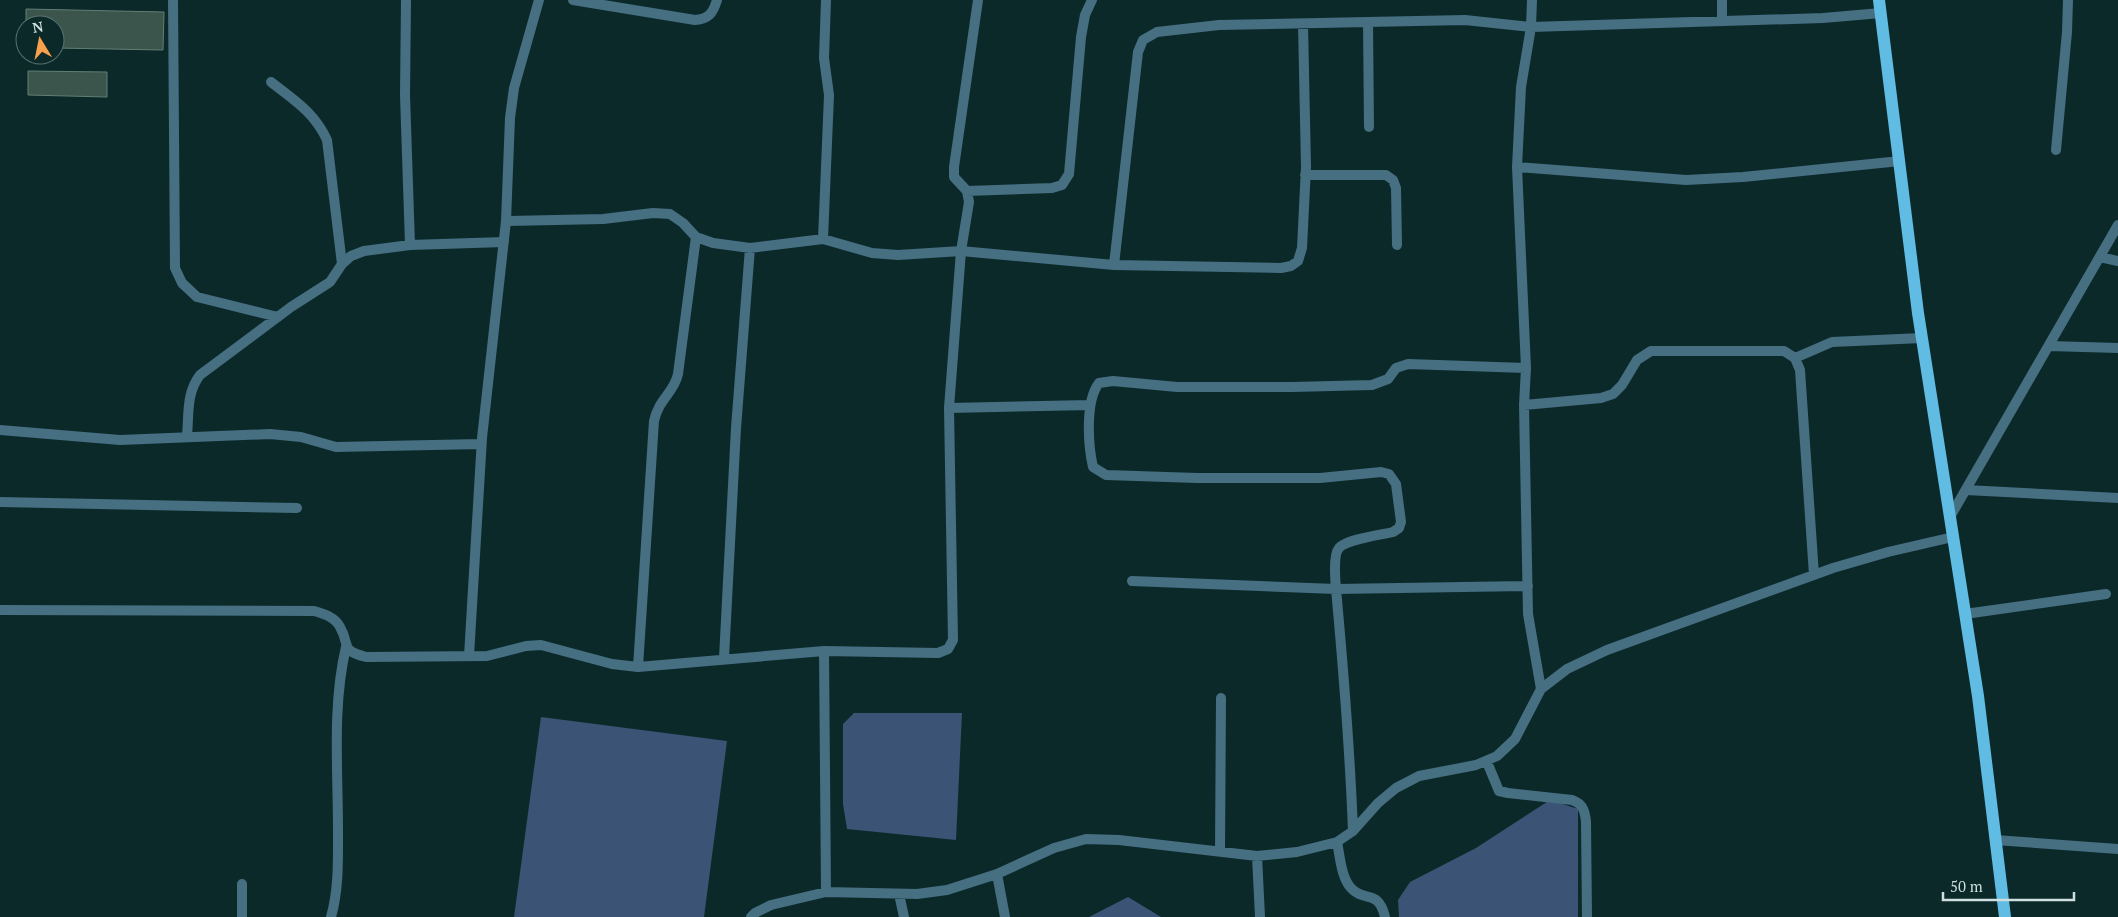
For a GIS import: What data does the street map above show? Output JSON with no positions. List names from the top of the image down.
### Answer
{
  "scale_bar": "50 m",
  "north": "top"
}
